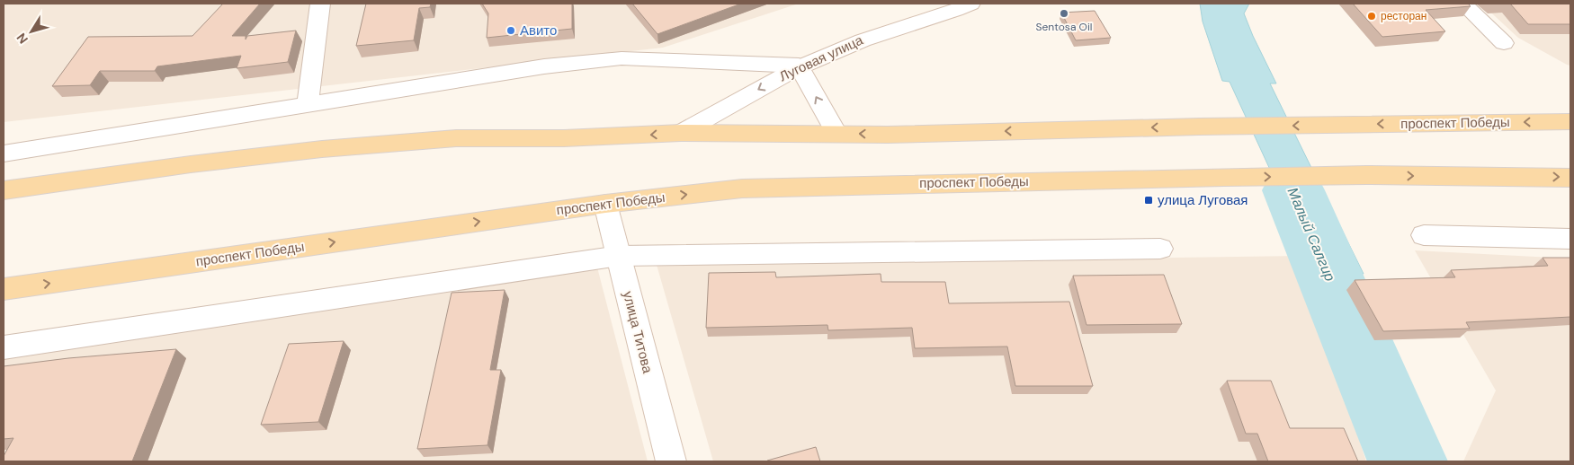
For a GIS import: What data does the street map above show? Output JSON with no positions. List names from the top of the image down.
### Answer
{
  "streets": {
    "main road": ["проспект Победы"],
    "street": ["Луговая улица", "улица Титова"]
  },
  "crossings": [
    ["проспект Победы", "улица Титова"]
  ],
  "water": ["Малый Салгир"],
  "places": {
    "other": ["Sentosa Oil", "ресторан", "Авито"],
    "transit": ["улица Луговая"]
  },
  "north": "bottom left"
}
